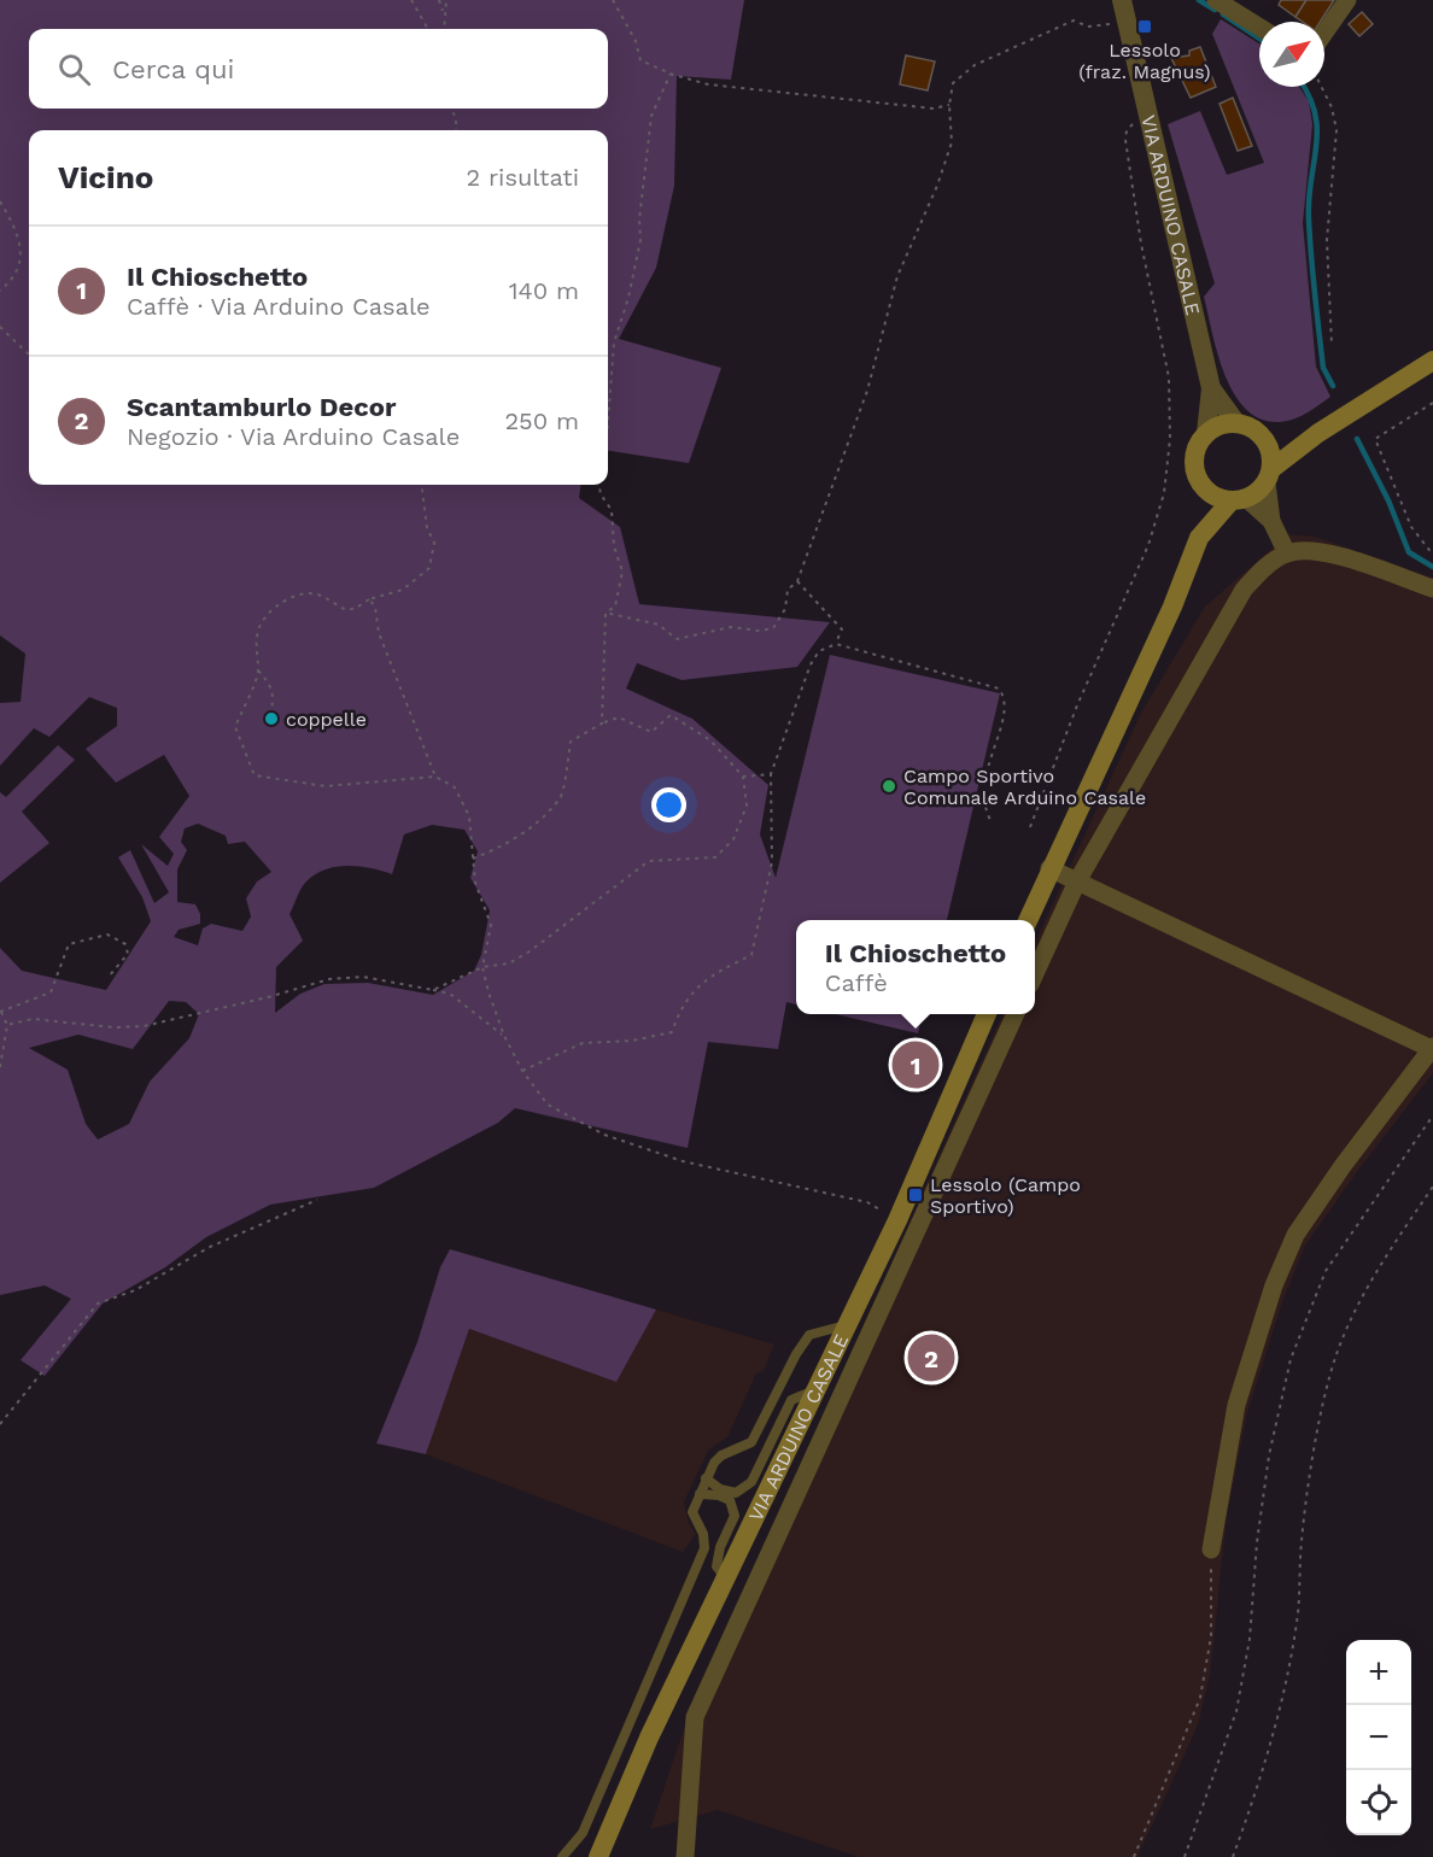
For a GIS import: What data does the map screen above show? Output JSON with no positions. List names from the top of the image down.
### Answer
{
  "streets": {
    "main road": ["VIA ARDUINO CASALE"]
  },
  "places": {
    "transit": ["Lessolo (fraz. Magnus)", "Lessolo (Campo Sportivo)"],
    "other": ["coppelle", "Campo Sportivo Comunale Arduino Casale"]
  },
  "north": "top right",
  "page": {
    "search": "Cerca qui",
    "heading": ["Vicino", "2 risultati"],
    "list": [
      {
        "mark": "1",
        "name": "Il Chioschetto",
        "note": "Caffè · Via Arduino Casale",
        "value": "140 m"
      },
      {
        "mark": "2",
        "name": "Scantamburlo Decor",
        "note": "Negozio · Via Arduino Casale",
        "value": "250 m"
      }
    ],
    "popup": ["Il Chioschetto", "Caffè"],
    "pins": ["1", "2"],
    "map_buttons": ["+", "−"]
  }
}
